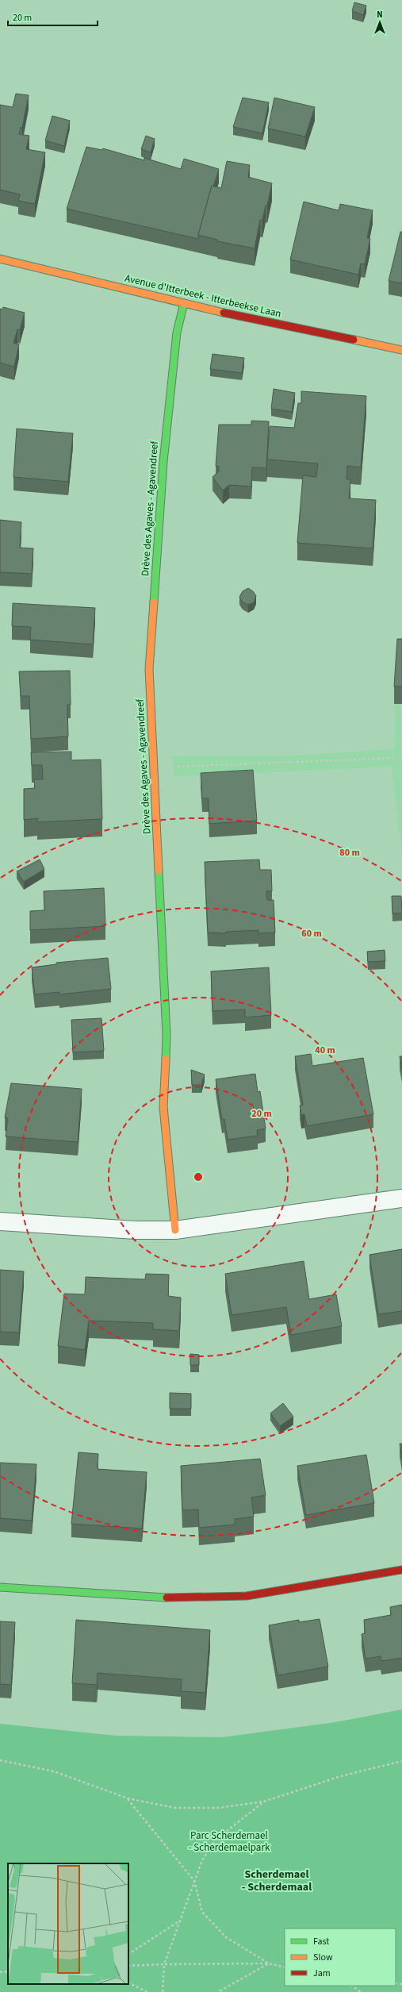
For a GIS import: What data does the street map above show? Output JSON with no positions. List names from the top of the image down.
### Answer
{
  "streets": {
    "street": ["Avenue d'Itterbeek - Itterbeekse Laan", "Drève des Agaves - Agavendreef"]
  },
  "crossings": [
    ["Avenue d'Itterbeek - Itterbeekse Laan", "Drève des Agaves - Agavendreef"]
  ],
  "districts": ["Scherdemael - Scherdemaal"],
  "parks": ["Parc Scherdemael - Scherdemaelpark"],
  "legend": ["Fast", "Slow", "Jam"],
  "scale_bar": "20 m",
  "north": "top",
  "rings": [
    "80 m",
    "60 m",
    "40 m",
    "20 m"
  ]
}
